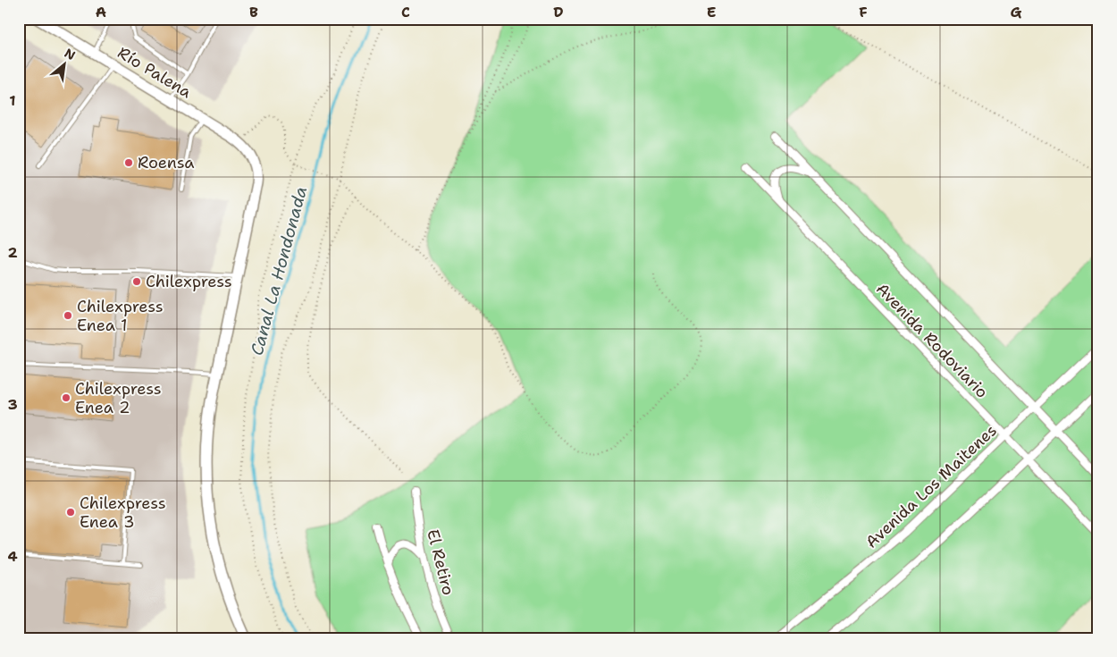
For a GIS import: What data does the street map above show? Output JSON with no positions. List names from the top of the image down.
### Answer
{
  "streets": {
    "main road": ["Río Palena"],
    "street": ["Avenida Rodoviario", "Avenida Los Maitenes", "El Retiro"]
  },
  "crossings": [
    ["Avenida Rodoviario", "Avenida Los Maitenes"]
  ],
  "water": ["Canal La Hondonada"],
  "places": [
    "Roensa",
    "Chilexpress",
    "Chilexpress Enea 1",
    "Chilexpress Enea 2",
    "Chilexpress Enea 3"
  ],
  "north": "top right",
  "grid": {
    "columns": [
      "A",
      "B",
      "C",
      "D",
      "E",
      "F",
      "G"
    ],
    "rows": [
      "1",
      "2",
      "3",
      "4"
    ]
  }
}
